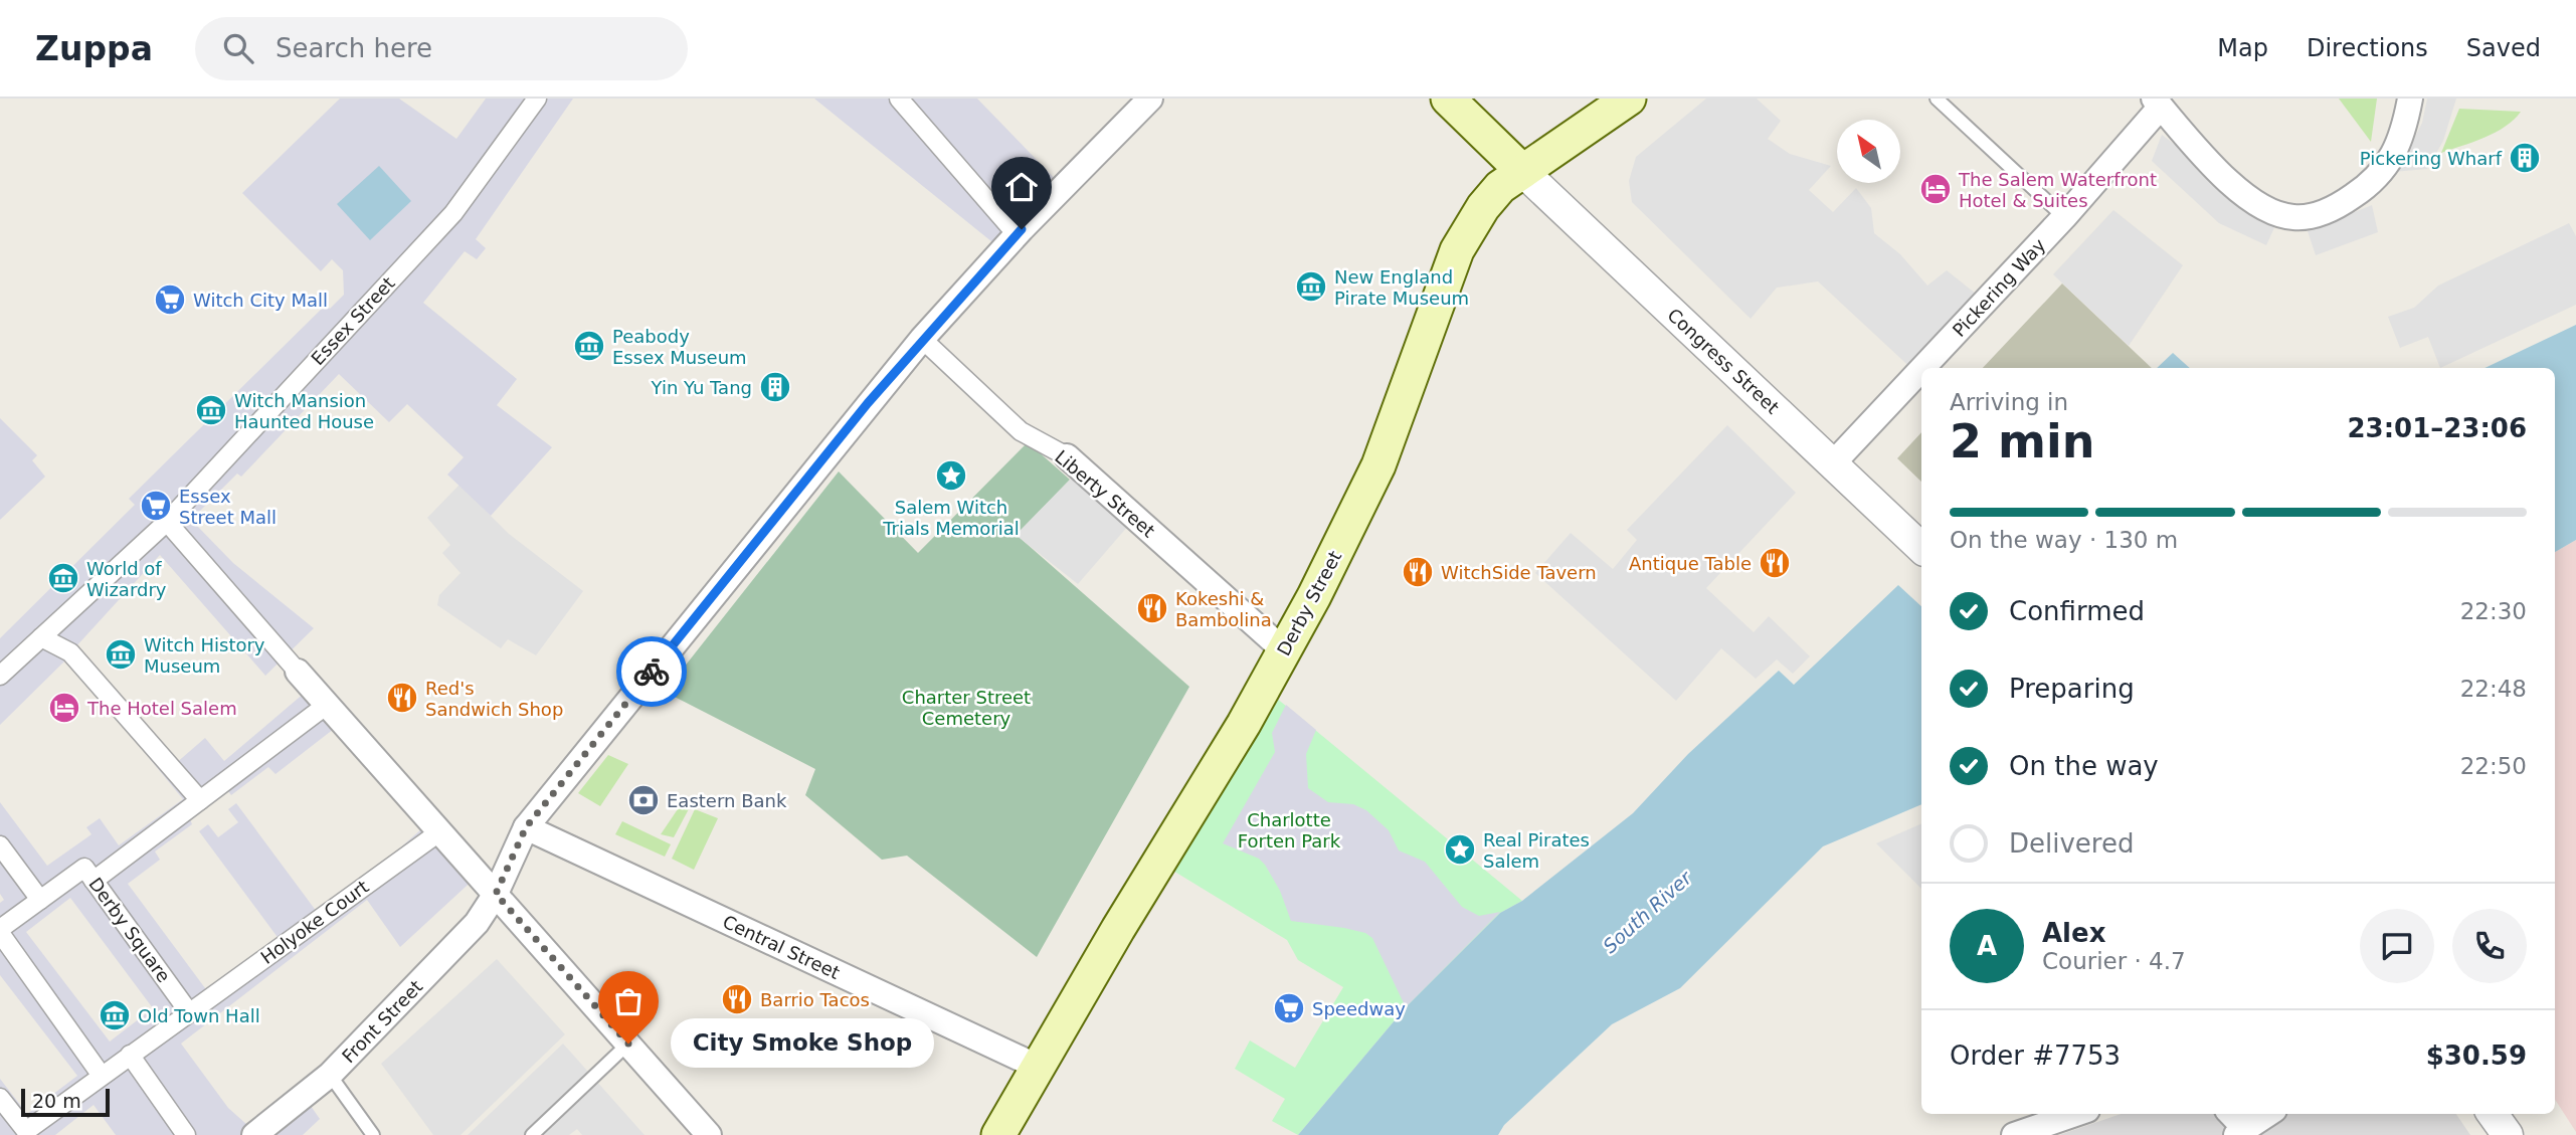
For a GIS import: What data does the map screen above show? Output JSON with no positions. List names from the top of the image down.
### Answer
{
  "streets": {
    "main road": ["Derby Street"],
    "street": [
      "Pickering Way",
      "Essex Street",
      "Congress Street",
      "Liberty Street",
      "Holyoke Court",
      "Derby Square",
      "Central Street",
      "Front Street"
    ]
  },
  "crossings": [
    ["Pickering Way", "Congress Street"],
    ["Congress Street", "Derby Street"],
    ["Liberty Street", "Derby Street"],
    ["Liberty Street", "Front Street"],
    ["Derby Street", "Central Street"],
    ["Holyoke Court", "Derby Square"],
    ["Central Street", "Front Street"]
  ],
  "water": ["South River"],
  "parks": ["Charter Street Cemetery", "Charlotte Forten Park"],
  "places": {
    "building": ["Pickering Wharf", "Yin Yu Tang"],
    "hotel": ["The Salem Waterfront Hotel & Suites", "The Hotel Salem"],
    "museum": [
      "New England Pirate Museum",
      "Peabody Essex Museum",
      "Witch Mansion Haunted House",
      "World of Wizardry",
      "Witch History Museum",
      "Old Town Hall"
    ],
    "supermarket": ["Witch City Mall", "Essex Street Mall", "Speedway"],
    "place": ["Salem Witch Trials Memorial", "Real Pirates Salem"],
    "restaurant": [
      "Antique Table",
      "WitchSide Tavern",
      "Kokeshi & Bambolina",
      "Red's Sandwich Shop",
      "Barrio Tacos"
    ],
    "bank": ["Eastern Bank"],
    "other": ["City Smoke Shop"]
  },
  "scale_bar": "20 m",
  "north": "top left",
  "page": {
    "header": "Zuppa",
    "search": "Search here",
    "nav": ["Map", "Directions", "Saved"],
    "heading": ["2 min", "Arriving in", "23:01–23:06"],
    "panel": [
      "Alex",
      "Courier · 4.7",
      "Order #7753",
      "$30.59"
    ],
    "bar": "On the way · 130 m",
    "list": [
      ["Confirmed", "22:30"],
      ["Preparing", "22:48"],
      ["On the way", "22:50"],
      "Delivered"
    ],
    "round": "A",
    "bubble": "City Smoke Shop",
    "scale": "20 m"
  }
}
